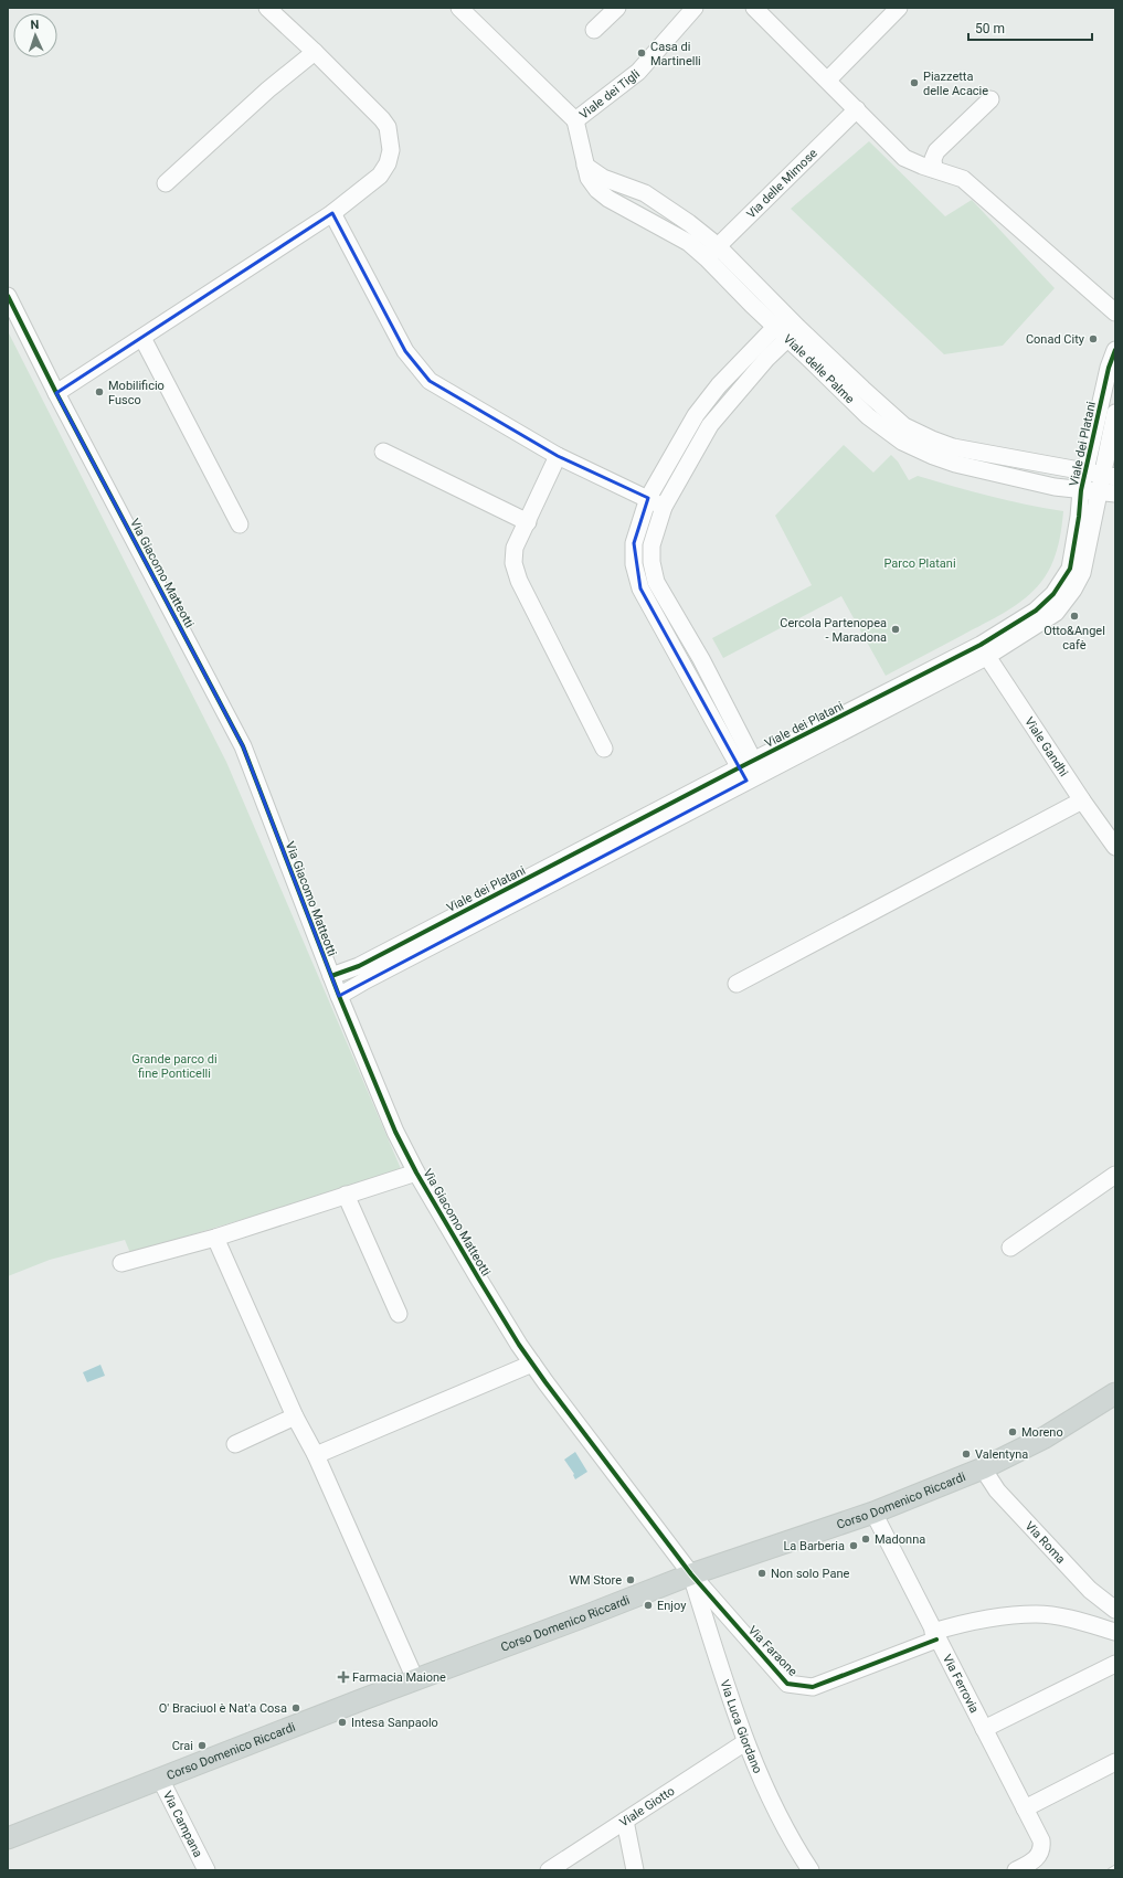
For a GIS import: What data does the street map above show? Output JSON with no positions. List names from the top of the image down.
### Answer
{
  "streets": {
    "main road": ["Corso Domenico Riccardi"],
    "street": [
      "Viale dei Tigli",
      "Via delle Mimose",
      "Viale delle Palme",
      "Viale dei Platani",
      "Via Giacomo Matteotti",
      "Viale Gandhi",
      "Via Roma",
      "Via Faraone",
      "Via Ferrovia",
      "Via Luca Giordano",
      "Viale Giotto",
      "Via Campana"
    ]
  },
  "crossings": [
    ["Viale dei Tigli", "Viale delle Palme"],
    ["Via delle Mimose", "Viale delle Palme"],
    ["Viale delle Palme", "Viale dei Platani"],
    ["Viale dei Platani", "Via Giacomo Matteotti"],
    ["Viale dei Platani", "Viale Gandhi"],
    ["Via Giacomo Matteotti", "Corso Domenico Riccardi"],
    ["Via Giacomo Matteotti", "Via Faraone"],
    ["Via Giacomo Matteotti", "Via Luca Giordano"],
    ["Corso Domenico Riccardi", "Via Roma"],
    ["Corso Domenico Riccardi", "Via Faraone"],
    ["Corso Domenico Riccardi", "Via Ferrovia"],
    ["Corso Domenico Riccardi", "Via Luca Giordano"],
    ["Corso Domenico Riccardi", "Via Campana"],
    ["Via Faraone", "Via Ferrovia"],
    ["Via Faraone", "Via Luca Giordano"],
    ["Via Luca Giordano", "Viale Giotto"]
  ],
  "parks": ["Parco Platani", "Grande parco di fine Ponticelli"],
  "places": {
    "other": [
      "Casa di Martinelli",
      "Piazzetta delle Acacie",
      "Conad City",
      "Mobilificio Fusco",
      "Otto&Angel cafè",
      "Cercola Partenopea - Maradona",
      "Moreno",
      "Valentyna",
      "Madonna",
      "La Barberia",
      "Non solo Pane",
      "WM Store",
      "Enjoy",
      "O' Braciuol è Nat'a Cosa",
      "Intesa Sanpaolo",
      "Crai"
    ],
    "health": ["Farmacia Maione"]
  },
  "scale_bar": "50 m",
  "north": "top"
}
